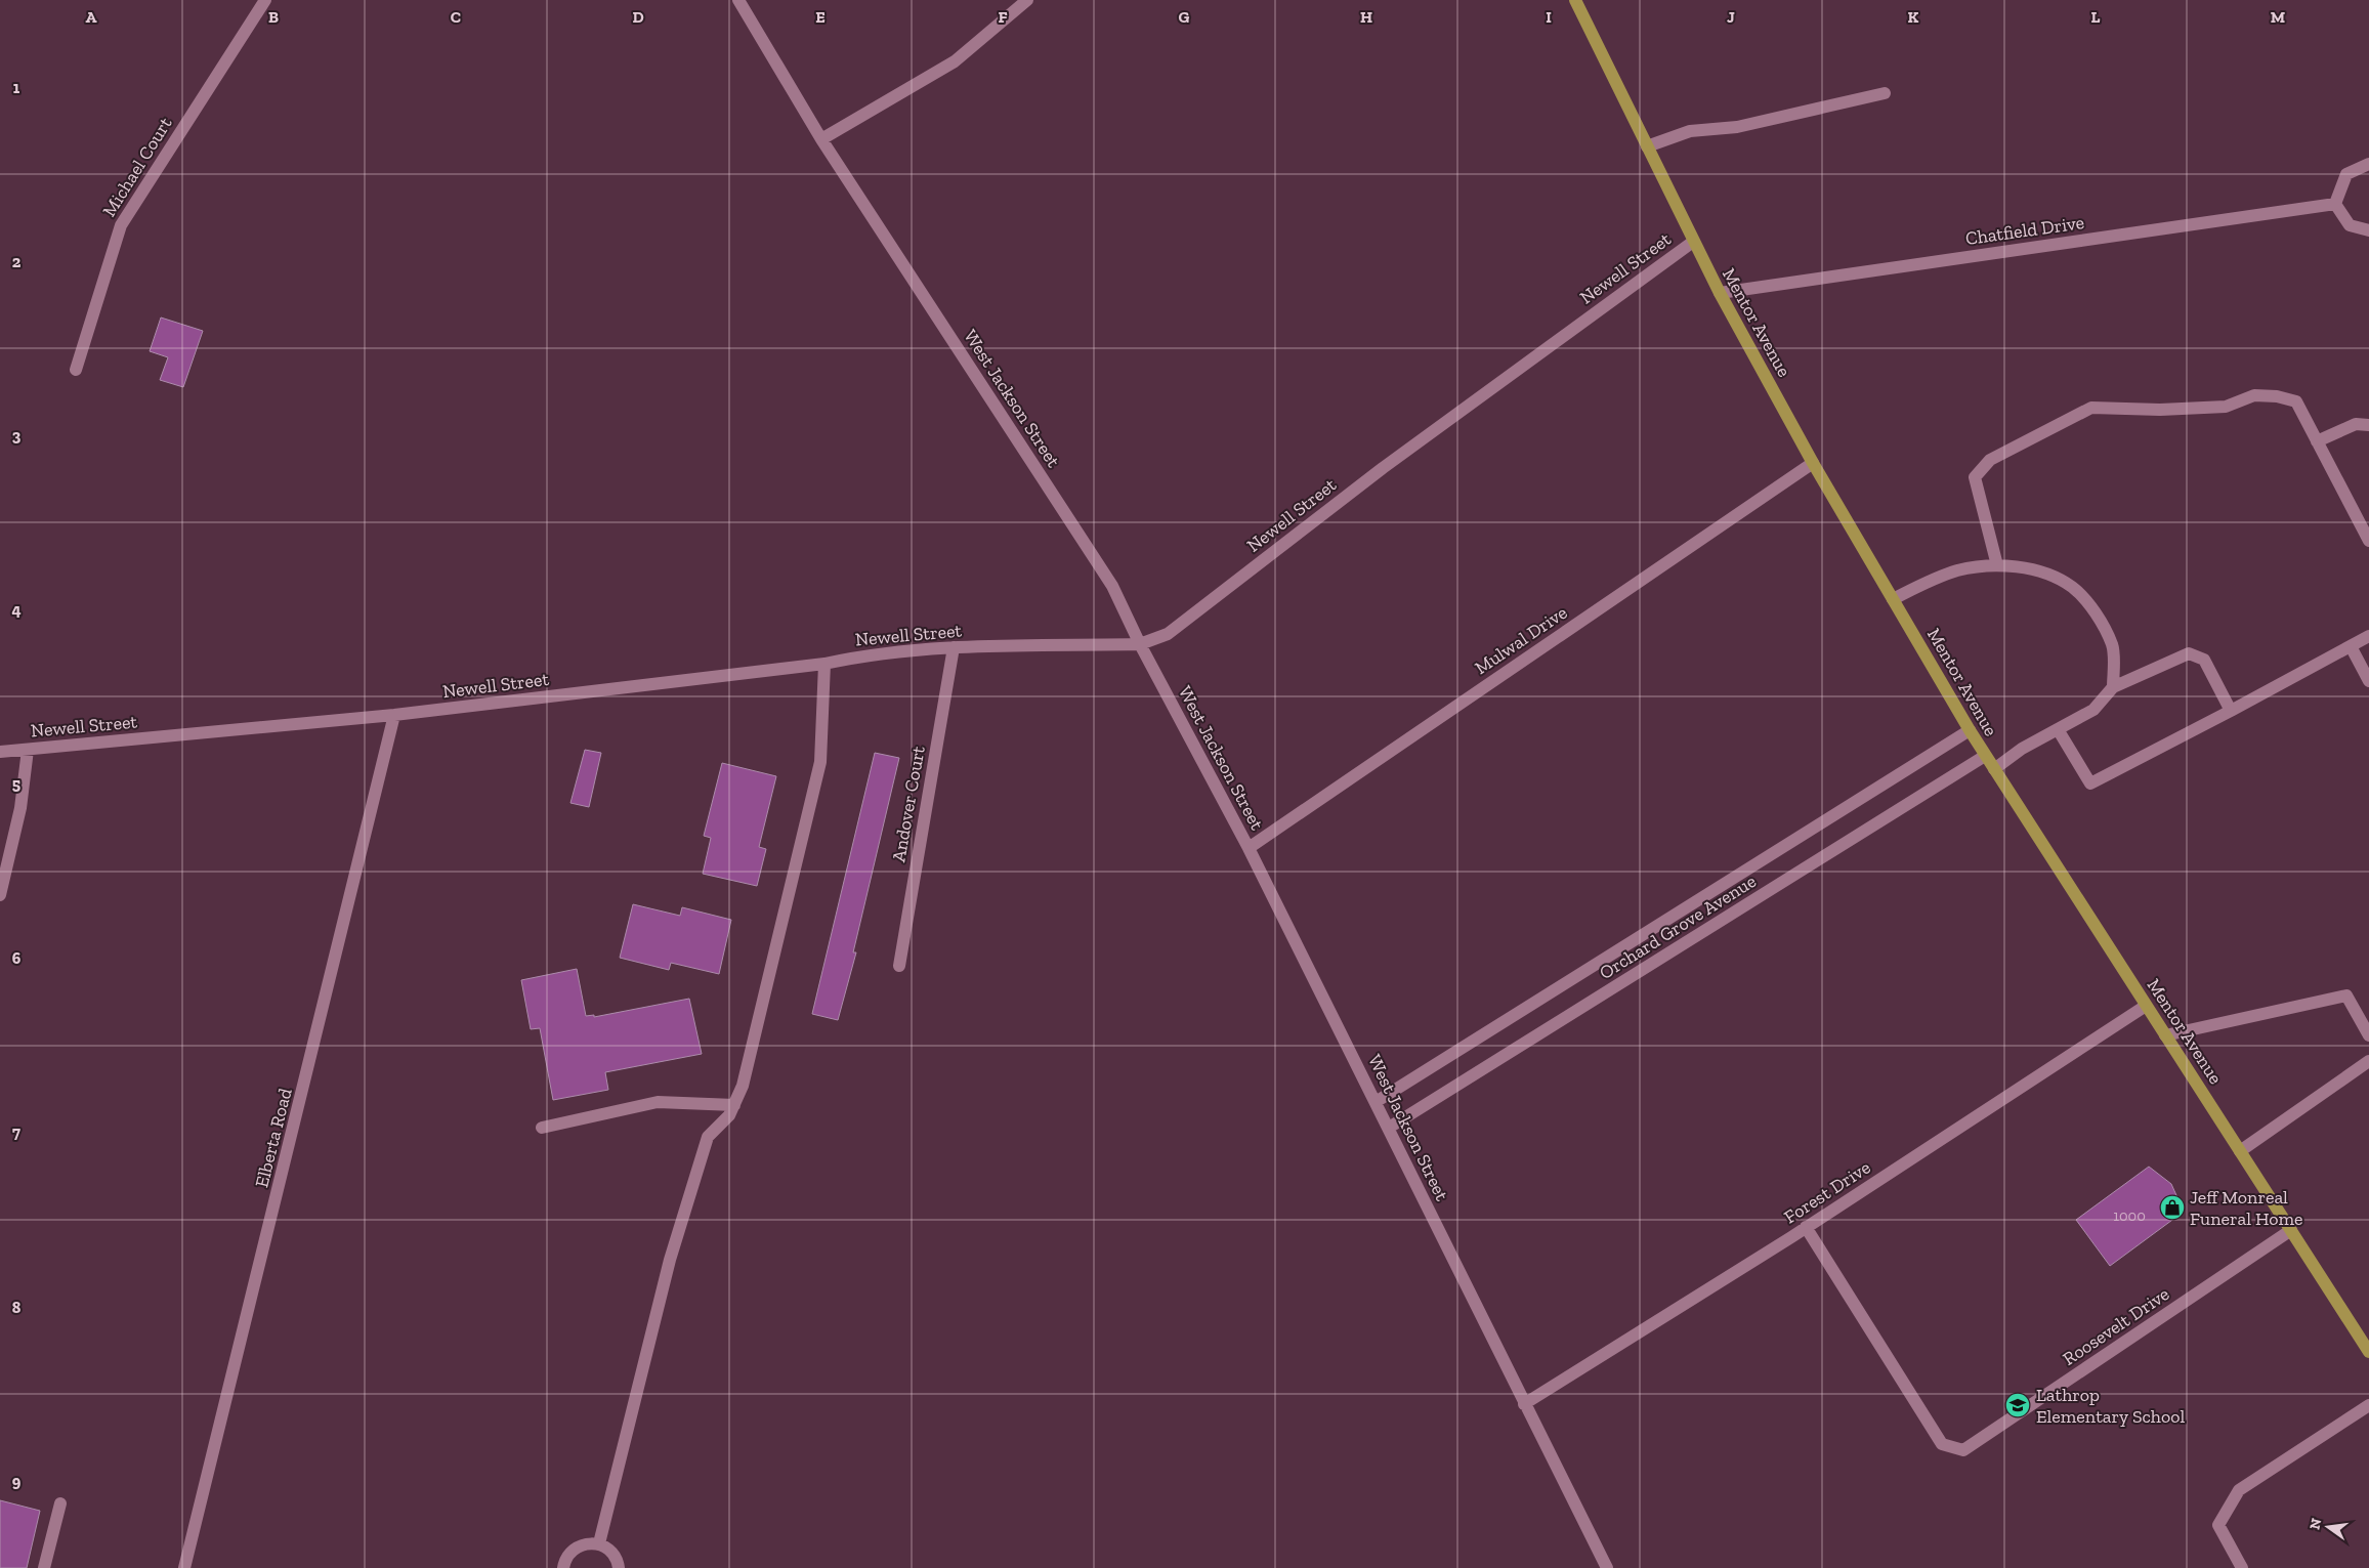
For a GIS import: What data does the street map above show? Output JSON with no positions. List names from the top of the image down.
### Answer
{
  "streets": {
    "main road": ["Mentor Avenue"],
    "street": [
      "Michael Court",
      "Chatfield Drive",
      "Newell Street",
      "West Jackson Street",
      "Mulwal Drive",
      "Andover Court",
      "Orchard Grove Avenue",
      "Elberta Road",
      "Forest Drive",
      "Roosevelt Drive"
    ]
  },
  "crossings": [
    ["Chatfield Drive", "Mentor Avenue"],
    ["Newell Street", "Mentor Avenue"],
    ["Newell Street", "West Jackson Street"],
    ["Newell Street", "Andover Court"],
    ["Newell Street", "Elberta Road"],
    ["Mentor Avenue", "Mulwal Drive"],
    ["Mentor Avenue", "Orchard Grove Avenue"],
    ["Mentor Avenue", "Forest Drive"],
    ["Mentor Avenue", "Roosevelt Drive"],
    ["West Jackson Street", "Mulwal Drive"],
    ["West Jackson Street", "Orchard Grove Avenue"],
    ["West Jackson Street", "Forest Drive"],
    ["Forest Drive", "Roosevelt Drive"]
  ],
  "places": {
    "shop": ["Jeff Monreal Funeral Home"],
    "school or university": ["Lathrop Elementary School"]
  },
  "house_numbers": ["1000"],
  "north": "left",
  "grid": {
    "columns": [
      "A",
      "B",
      "C",
      "D",
      "E",
      "F",
      "G",
      "H",
      "I",
      "J",
      "K",
      "L",
      "M"
    ],
    "rows": [
      "1",
      "2",
      "3",
      "4",
      "5",
      "6",
      "7",
      "8",
      "9"
    ]
  }
}
